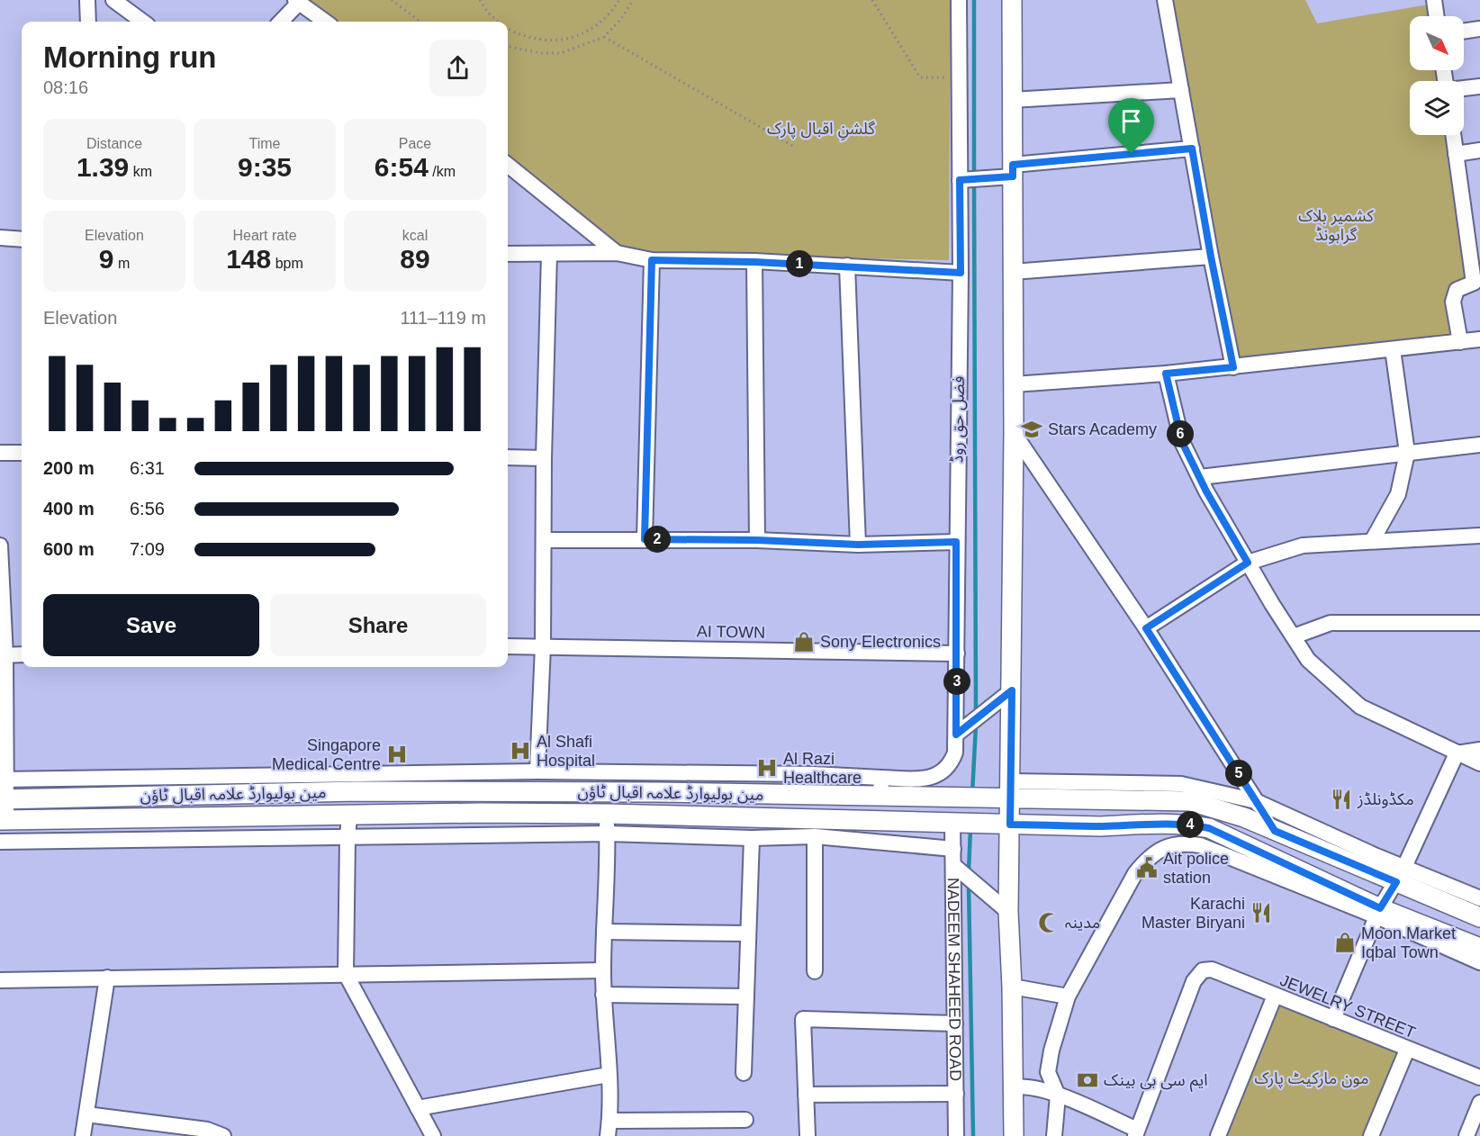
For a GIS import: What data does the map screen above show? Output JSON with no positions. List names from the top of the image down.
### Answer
{
  "streets": {
    "main road": ["مین بولیوارڈ علامہ اقبال ٹاؤن"],
    "street": [
      "فضل حق روڈ",
      "AI TOWN",
      "NADEEM SHAHEED ROAD",
      "JEWELRY STREET"
    ]
  },
  "crossings": [
    ["فضل حق روڈ", "AI TOWN"],
    ["مین بولیوارڈ علامہ اقبال ٹاؤن", "NADEEM SHAHEED ROAD"]
  ],
  "parks": ["گلشنِ اقبال پارک", "کشمیر بلاک ﮔﺮﺍﮨﻮﻧﮉ", "مون مارکیٹ پارک"],
  "places": {
    "school or university": ["Stars Academy"],
    "shop": ["Sony Electronics", "Moon Market Iqbal Town"],
    "hospital": ["Al Shafi Hospital", "Singapore Medical Centre", "Al Razi Healthcare"],
    "restaurant": ["مکڈونلڈز", "Karachi Master Biryani"],
    "public building": ["Ait police station"],
    "mosque": ["مدینہ"],
    "bank": ["ایم سی بی بینک"]
  },
  "north": "bottom right",
  "page": {
    "heading": ["Morning run", "08:16"],
    "stats": [
      ["Distance", "1.39 km"],
      ["Time", "9:35"],
      ["Pace", "6:54 /km"],
      ["Elevation", "9 m"],
      ["Heart rate", "148 bpm"],
      ["kcal", "89"]
    ],
    "pins": [
      "1",
      "6",
      "2",
      "3",
      "5",
      "4"
    ],
    "chart": ["Elevation", "111–119 m"],
    "list": [
      {
        "name": "200 m",
        "note": "6:31"
      },
      {
        "name": "400 m",
        "note": "6:56"
      },
      {
        "name": "600 m",
        "note": "7:09"
      }
    ],
    "buttons": ["Save", "Share"]
  }
}
